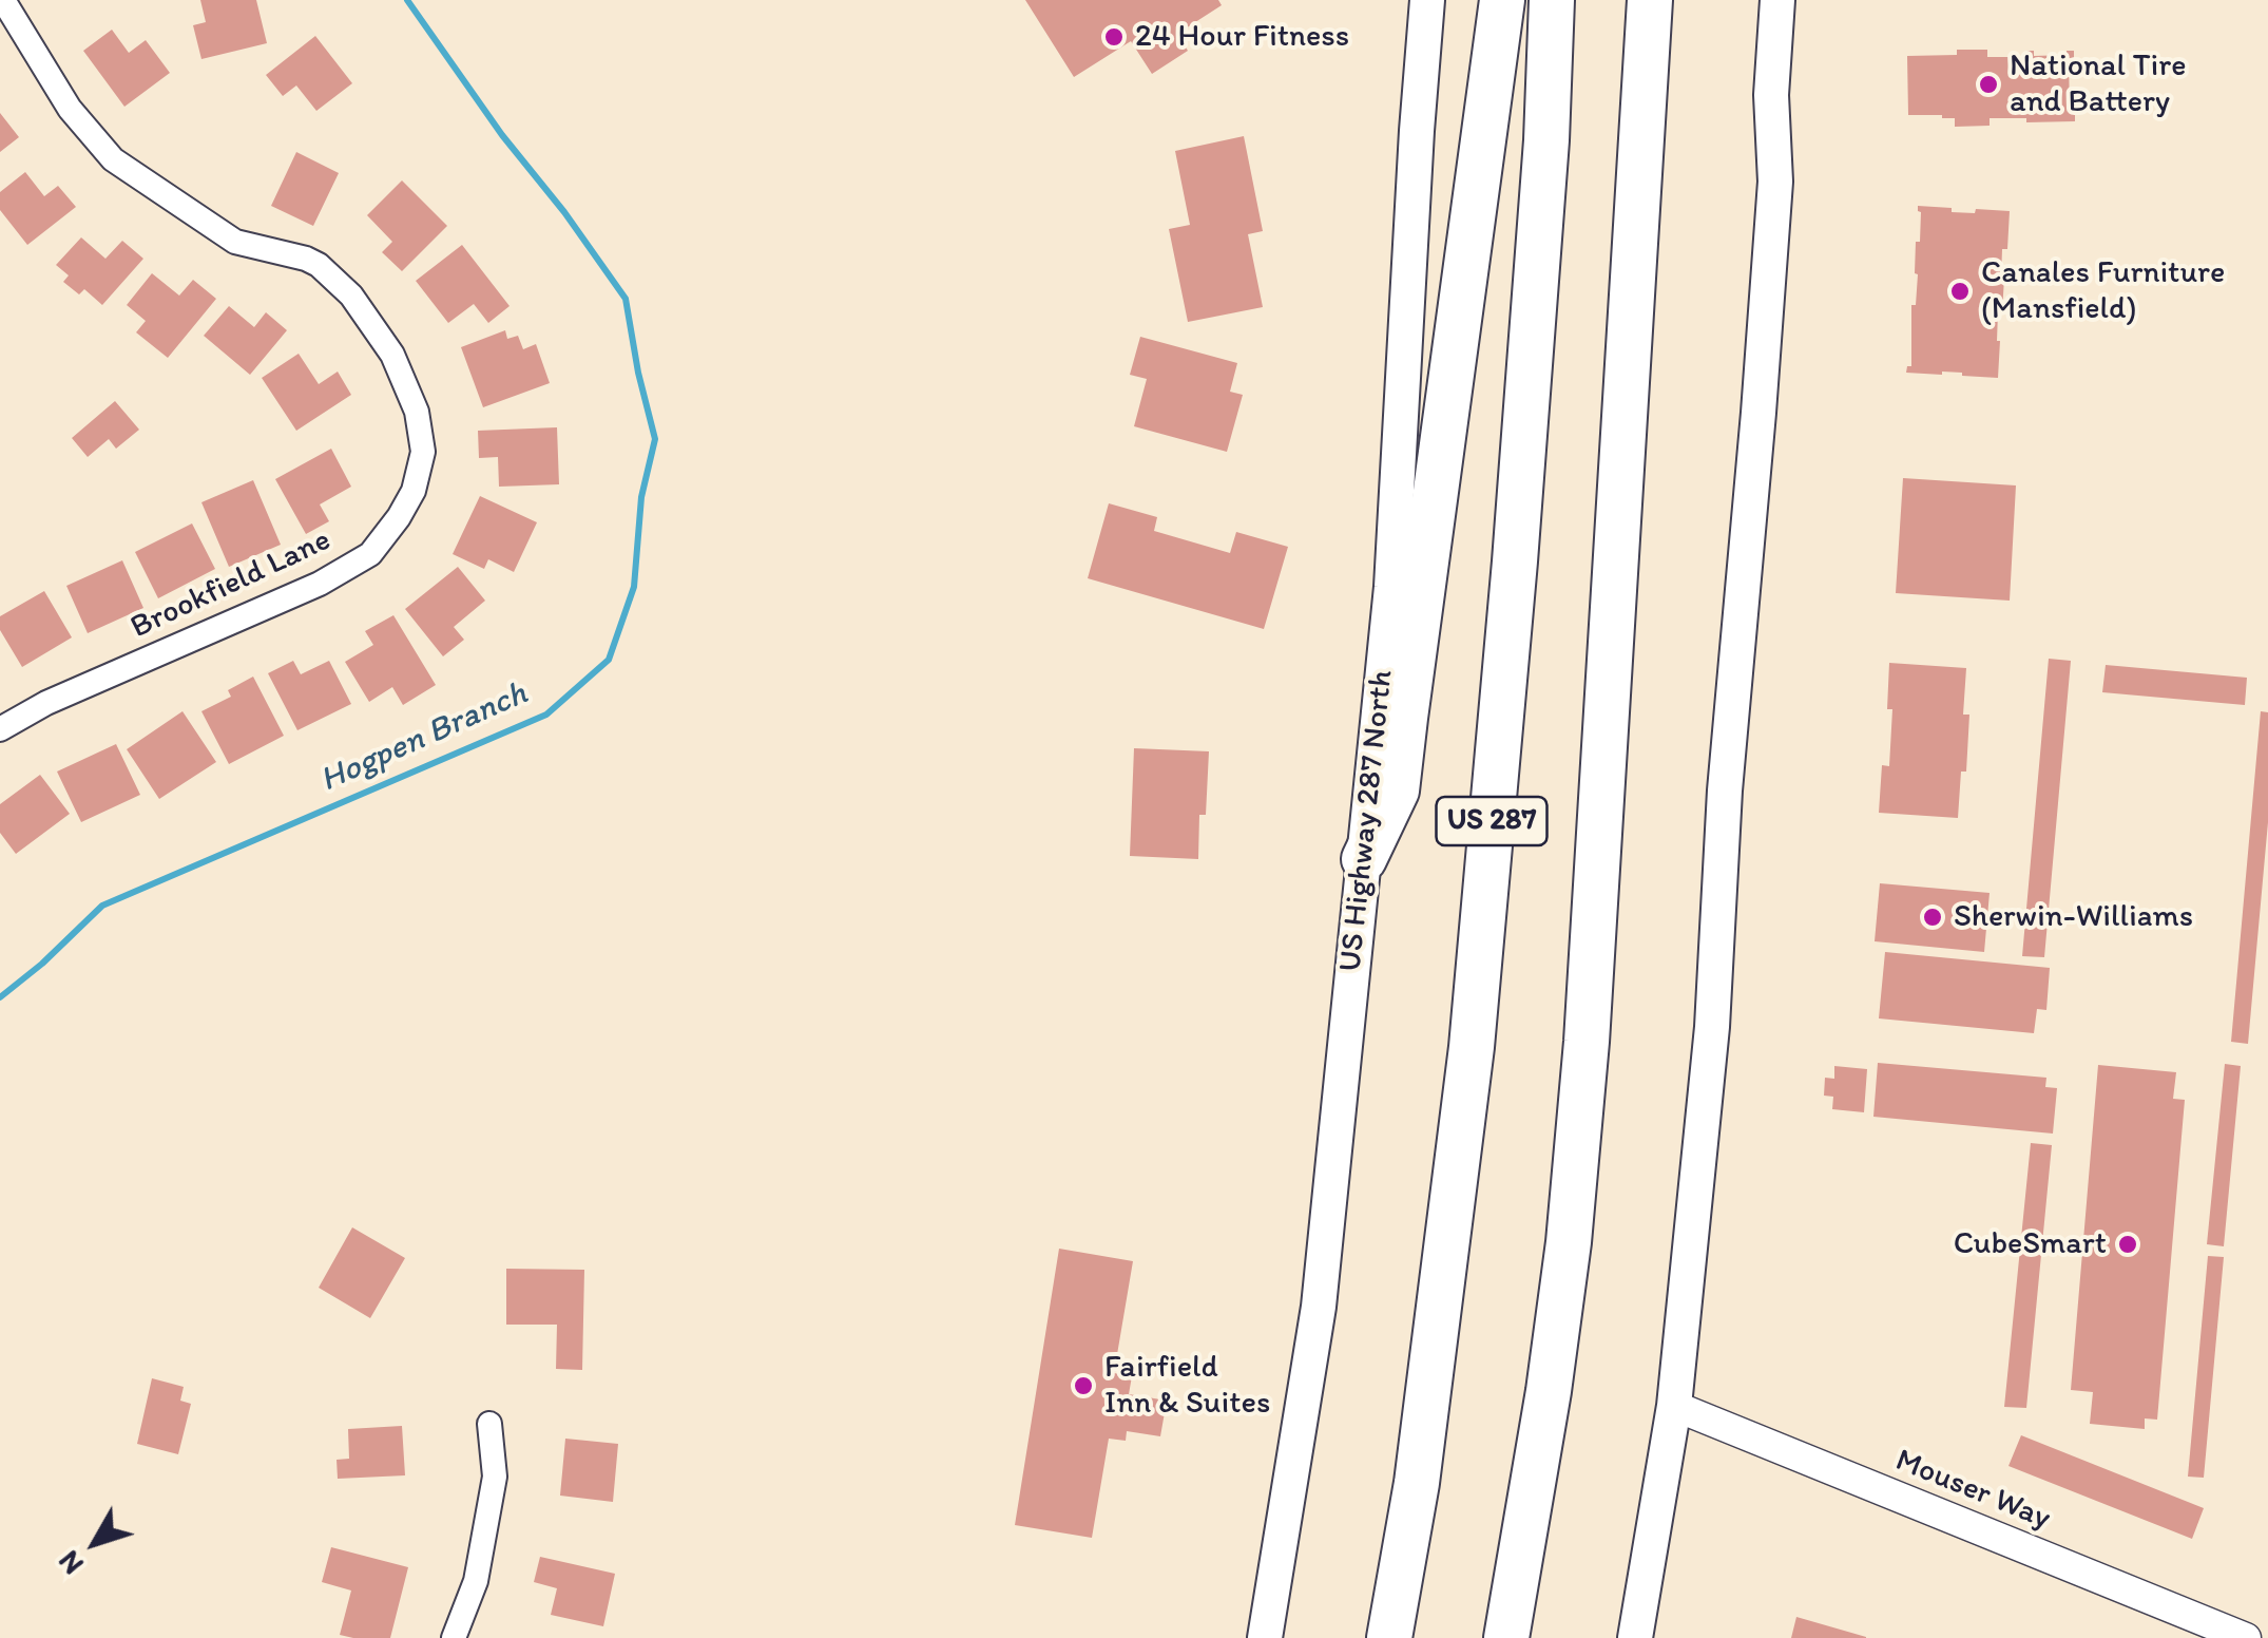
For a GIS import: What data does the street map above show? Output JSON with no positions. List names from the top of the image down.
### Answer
{
  "streets": {
    "highway": ["US 287"],
    "main road": ["US Highway 287 North"],
    "street": ["Brookfield Lane", "Mouser Way"]
  },
  "water": ["Hogpen Branch"],
  "places": [
    "24 Hour Fitness",
    "National Tire and Battery",
    "Canales Furniture (Mansfield)",
    "Sherwin-Williams",
    "CubeSmart",
    "Fairfield Inn & Suites"
  ],
  "north": "bottom left"
}
